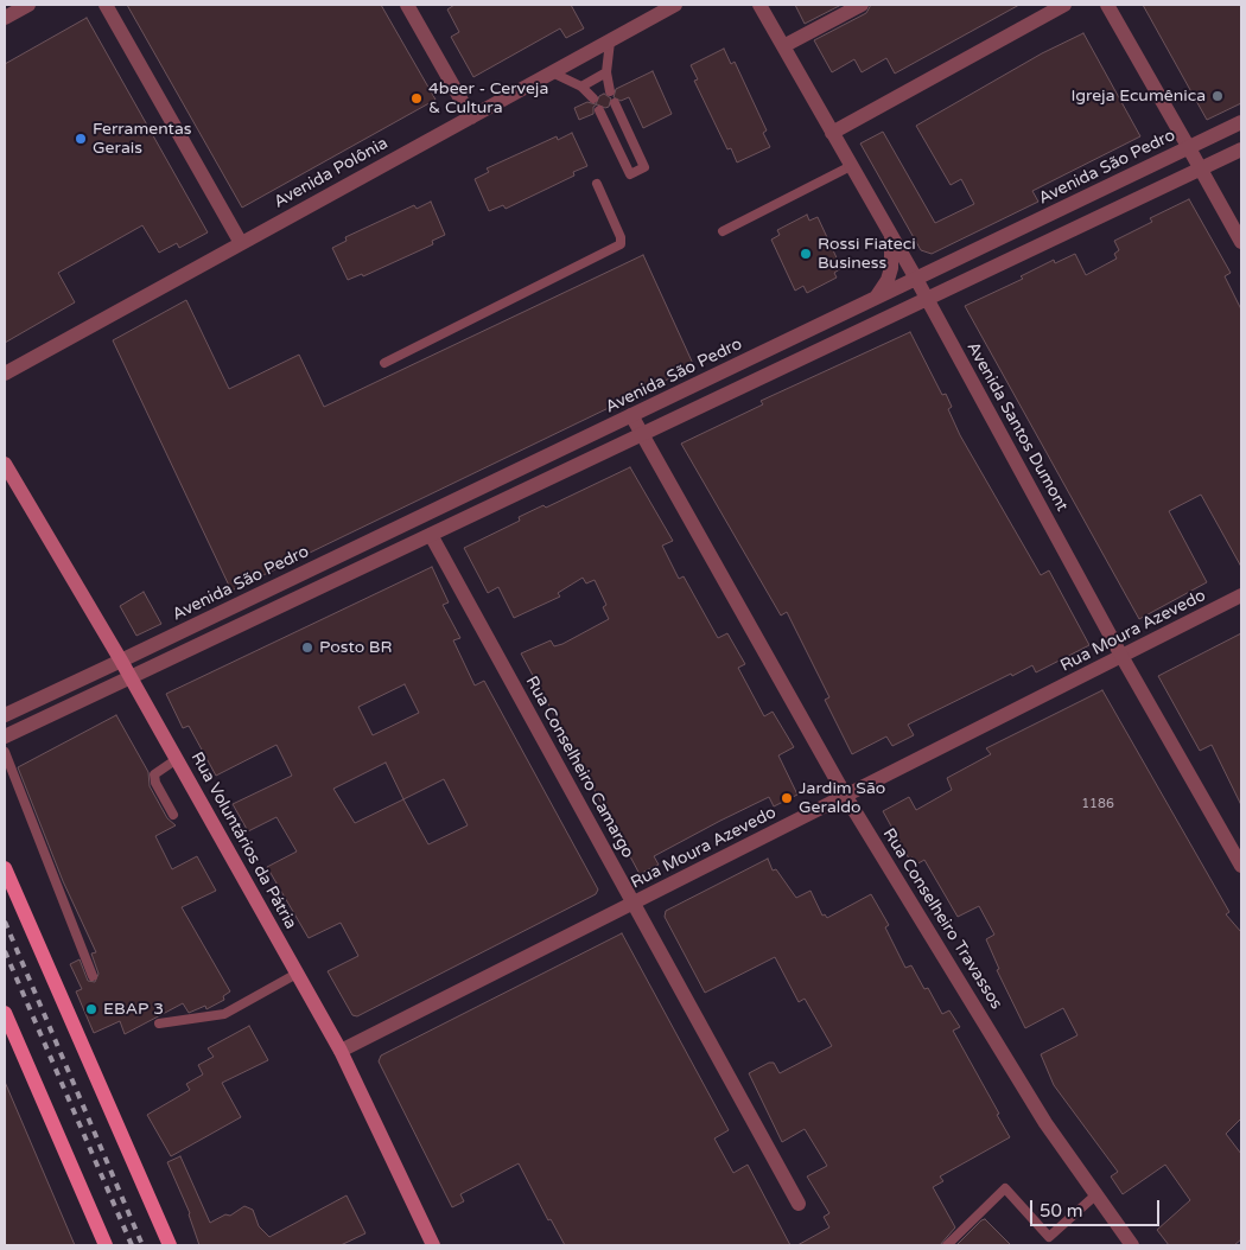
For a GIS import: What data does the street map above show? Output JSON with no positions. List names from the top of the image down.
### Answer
{
  "streets": {
    "main road": ["Rua Voluntários da Pátria"],
    "street": [
      "Avenida São Pedro",
      "Avenida Polônia",
      "Avenida Santos Dumont",
      "Rua Moura Azevedo",
      "Rua Conselheiro Camargo",
      "Rua Conselheiro Travassos"
    ]
  },
  "crossings": [
    ["Avenida São Pedro", "Avenida Santos Dumont"],
    ["Avenida São Pedro", "Rua Voluntários da Pátria"],
    ["Avenida São Pedro", "Rua Conselheiro Travassos"],
    ["Avenida Santos Dumont", "Rua Moura Azevedo"],
    ["Rua Moura Azevedo", "Rua Conselheiro Camargo"],
    ["Rua Moura Azevedo", "Rua Voluntários da Pátria"],
    ["Rua Moura Azevedo", "Rua Conselheiro Travassos"]
  ],
  "places": [
    "Igreja Ecumênica",
    "4beer - Cerveja & Cultura",
    "Ferramentas Gerais",
    "Rossi Fiateci Business",
    "Posto BR",
    "Jardim São Geraldo",
    "EBAP 3"
  ],
  "house_numbers": ["1186"],
  "scale_bar": "50 m"
}
